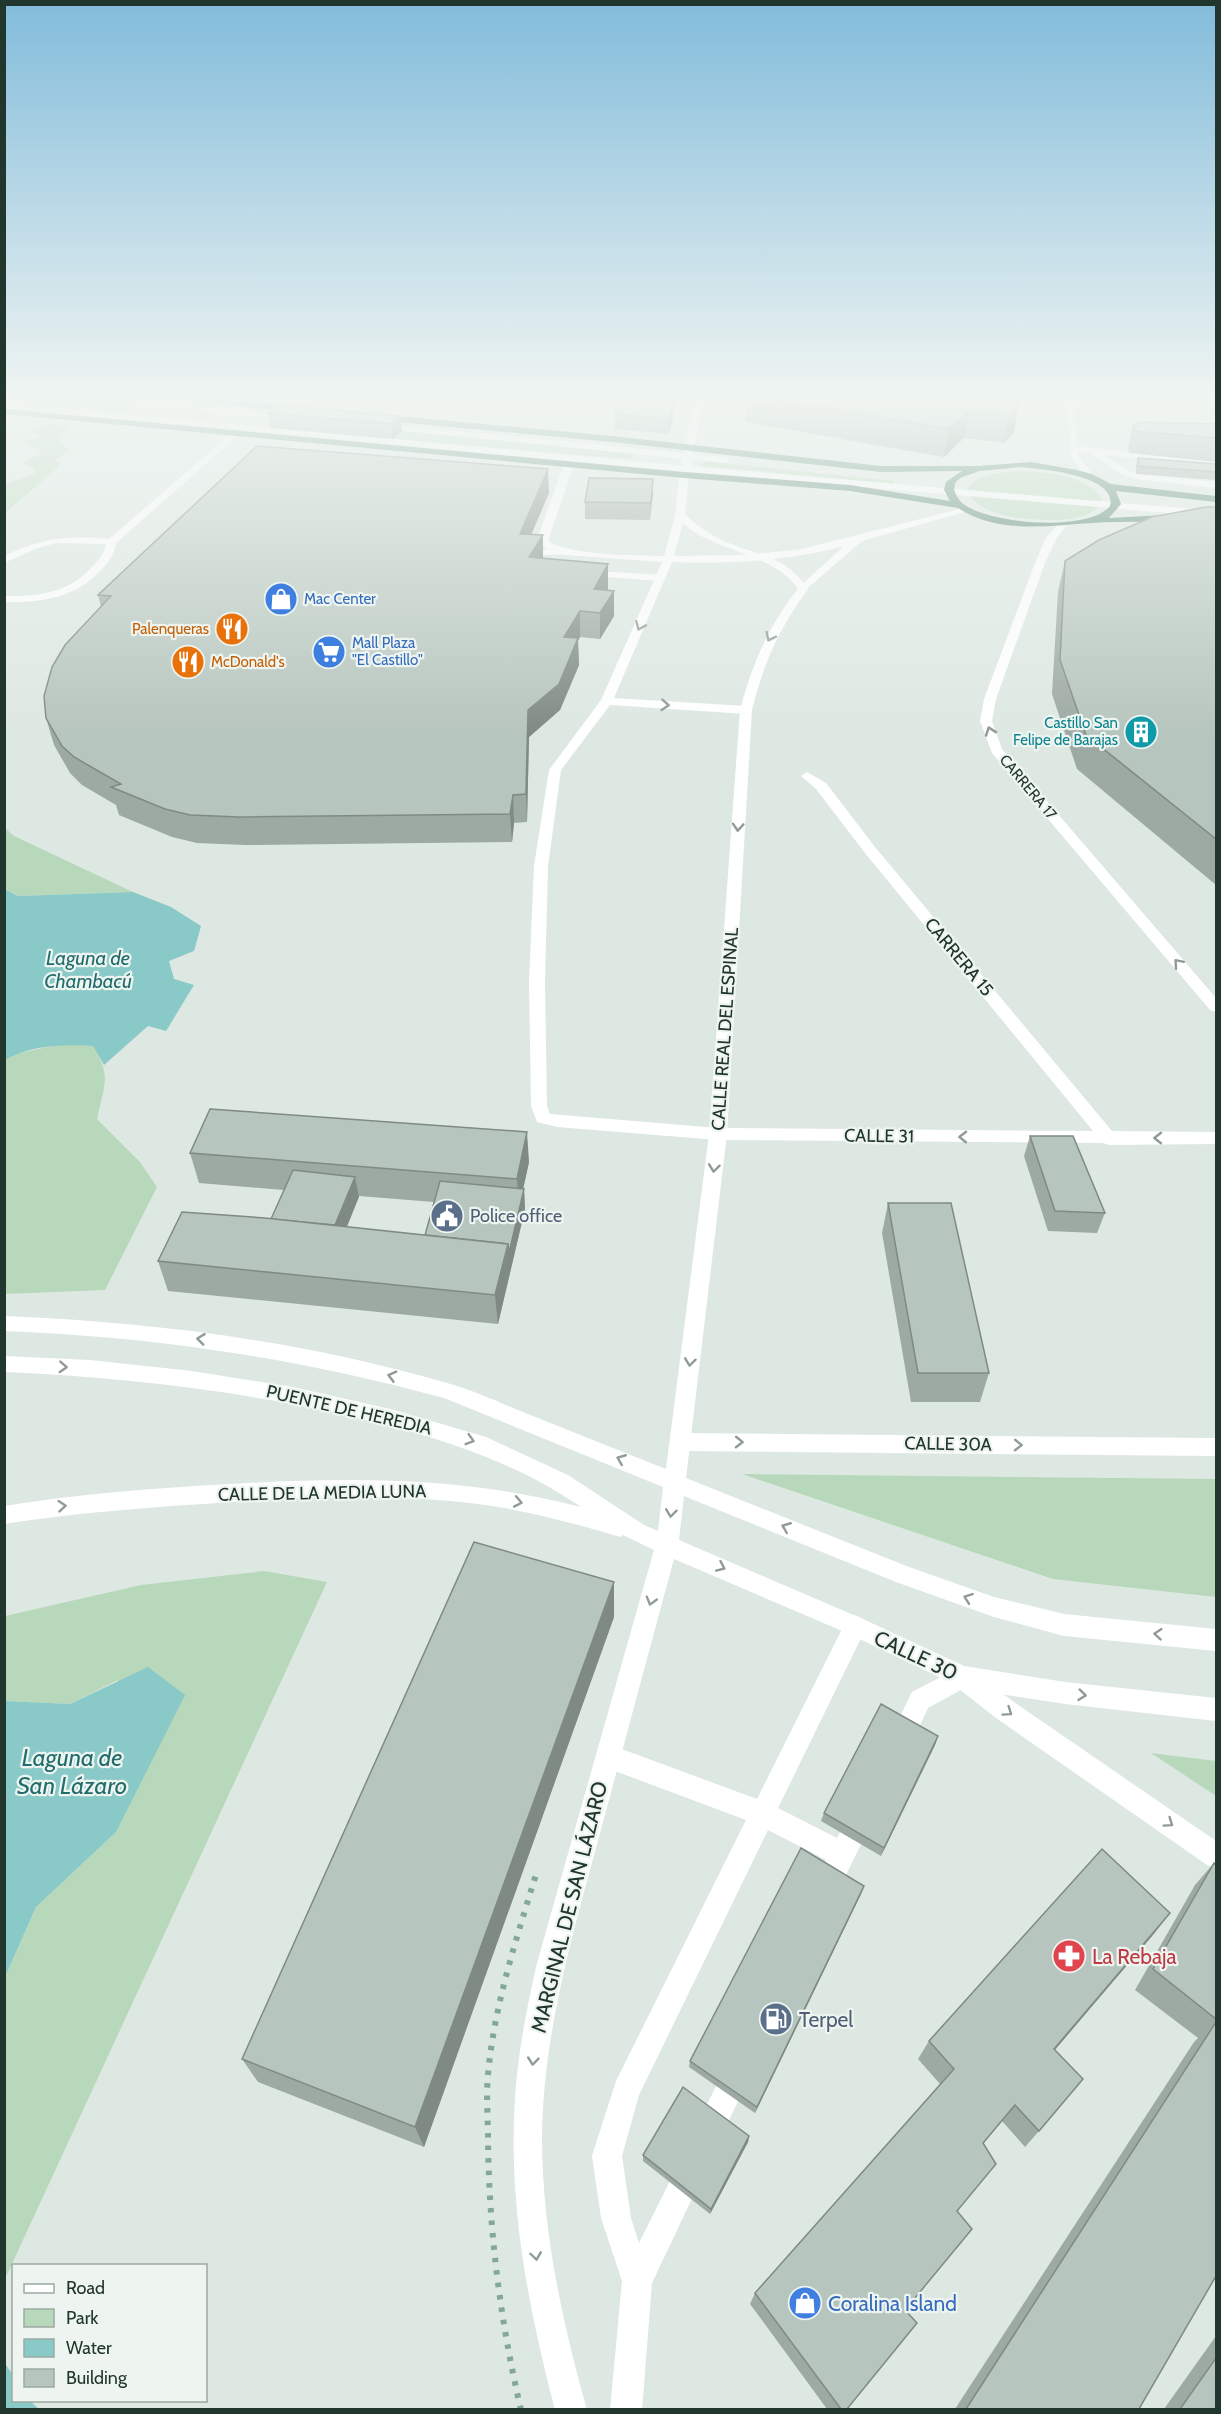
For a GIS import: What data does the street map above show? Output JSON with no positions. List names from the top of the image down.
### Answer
{
  "streets": {
    "main road": [
      "CARRERA 17",
      "CARRERA 15",
      "CALLE REAL DEL ESPINAL",
      "CALLE 31",
      "PUENTE DE HEREDIA",
      "CALLE 30A",
      "CALLE DE LA MEDIA LUNA",
      "CALLE 30",
      "MARGINAL DE SAN LÁZARO"
    ]
  },
  "crossings": [
    ["CARRERA 15", "CALLE 31"],
    ["CALLE REAL DEL ESPINAL", "CALLE 31"],
    ["CALLE REAL DEL ESPINAL", "CALLE 30A"],
    ["CALLE REAL DEL ESPINAL", "MARGINAL DE SAN LÁZARO"],
    ["PUENTE DE HEREDIA", "CALLE DE LA MEDIA LUNA"],
    ["PUENTE DE HEREDIA", "CALLE 30"],
    ["PUENTE DE HEREDIA", "MARGINAL DE SAN LÁZARO"],
    ["CALLE 30", "MARGINAL DE SAN LÁZARO"]
  ],
  "one_way": ["CARRERA 17", "CALLE REAL DEL ESPINAL", "CALLE 31"],
  "water": ["Laguna de Chambacú", "Laguna de San Lázaro"],
  "places": {
    "shop": ["Mac Center", "Coralina Island"],
    "restaurant": ["Palenqueras", "McDonald's"],
    "supermarket": ["Mall Plaza \"El Castillo\""],
    "building": ["Castillo San Felipe de Barajas"],
    "public building": ["Police office"],
    "pharmacy": ["La Rebaja"],
    "fuel station": ["Terpel"]
  },
  "legend": [
    "Road",
    "Park",
    "Water",
    "Building"
  ]
}
